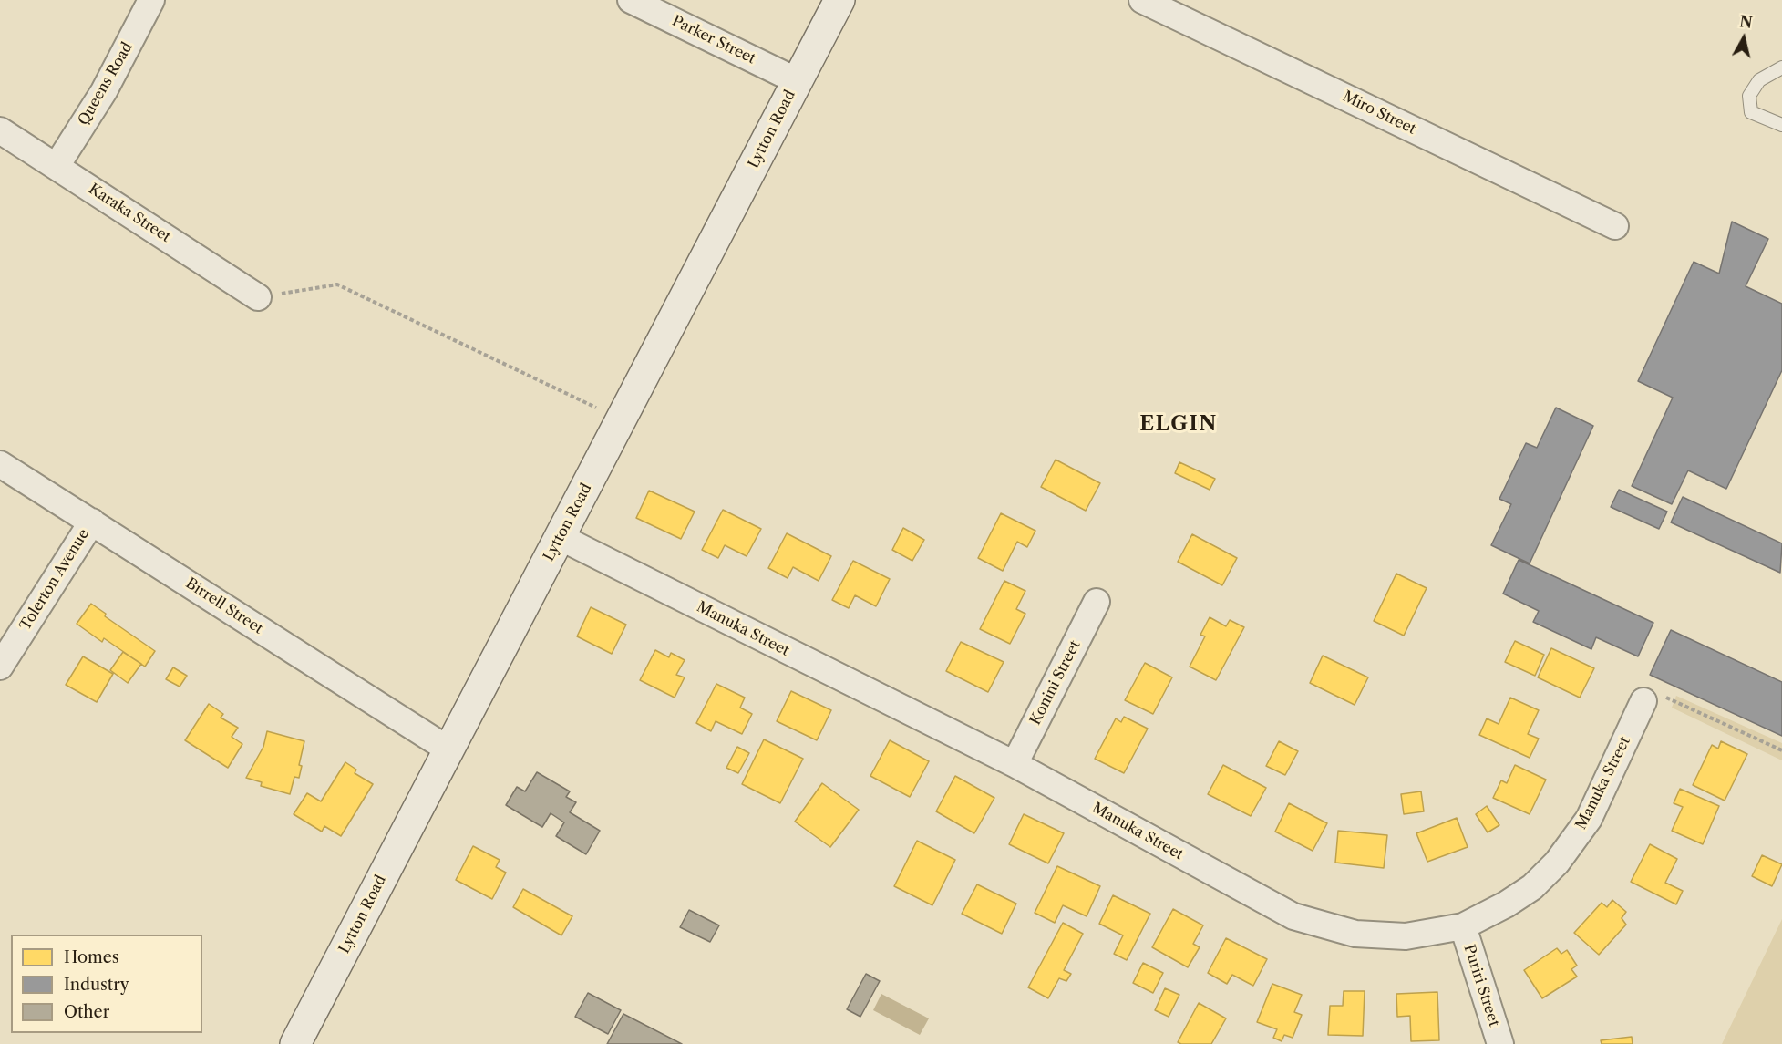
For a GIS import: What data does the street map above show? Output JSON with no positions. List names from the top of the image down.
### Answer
{
  "streets": {
    "main road": ["Lytton Road"],
    "street": [
      "Parker Street",
      "Queens Road",
      "Miro Street",
      "Karaka Street",
      "Tolerton Avenue",
      "Birrell Street",
      "Manuka Street",
      "Konini Street",
      "Puriri Street"
    ]
  },
  "crossings": [
    ["Parker Street", "Lytton Road"],
    ["Queens Road", "Karaka Street"],
    ["Lytton Road", "Birrell Street"],
    ["Lytton Road", "Manuka Street"],
    ["Tolerton Avenue", "Birrell Street"],
    ["Manuka Street", "Konini Street"],
    ["Manuka Street", "Puriri Street"]
  ],
  "districts": ["ELGIN"],
  "legend": ["Homes", "Industry", "Other"],
  "north": "top"
}
